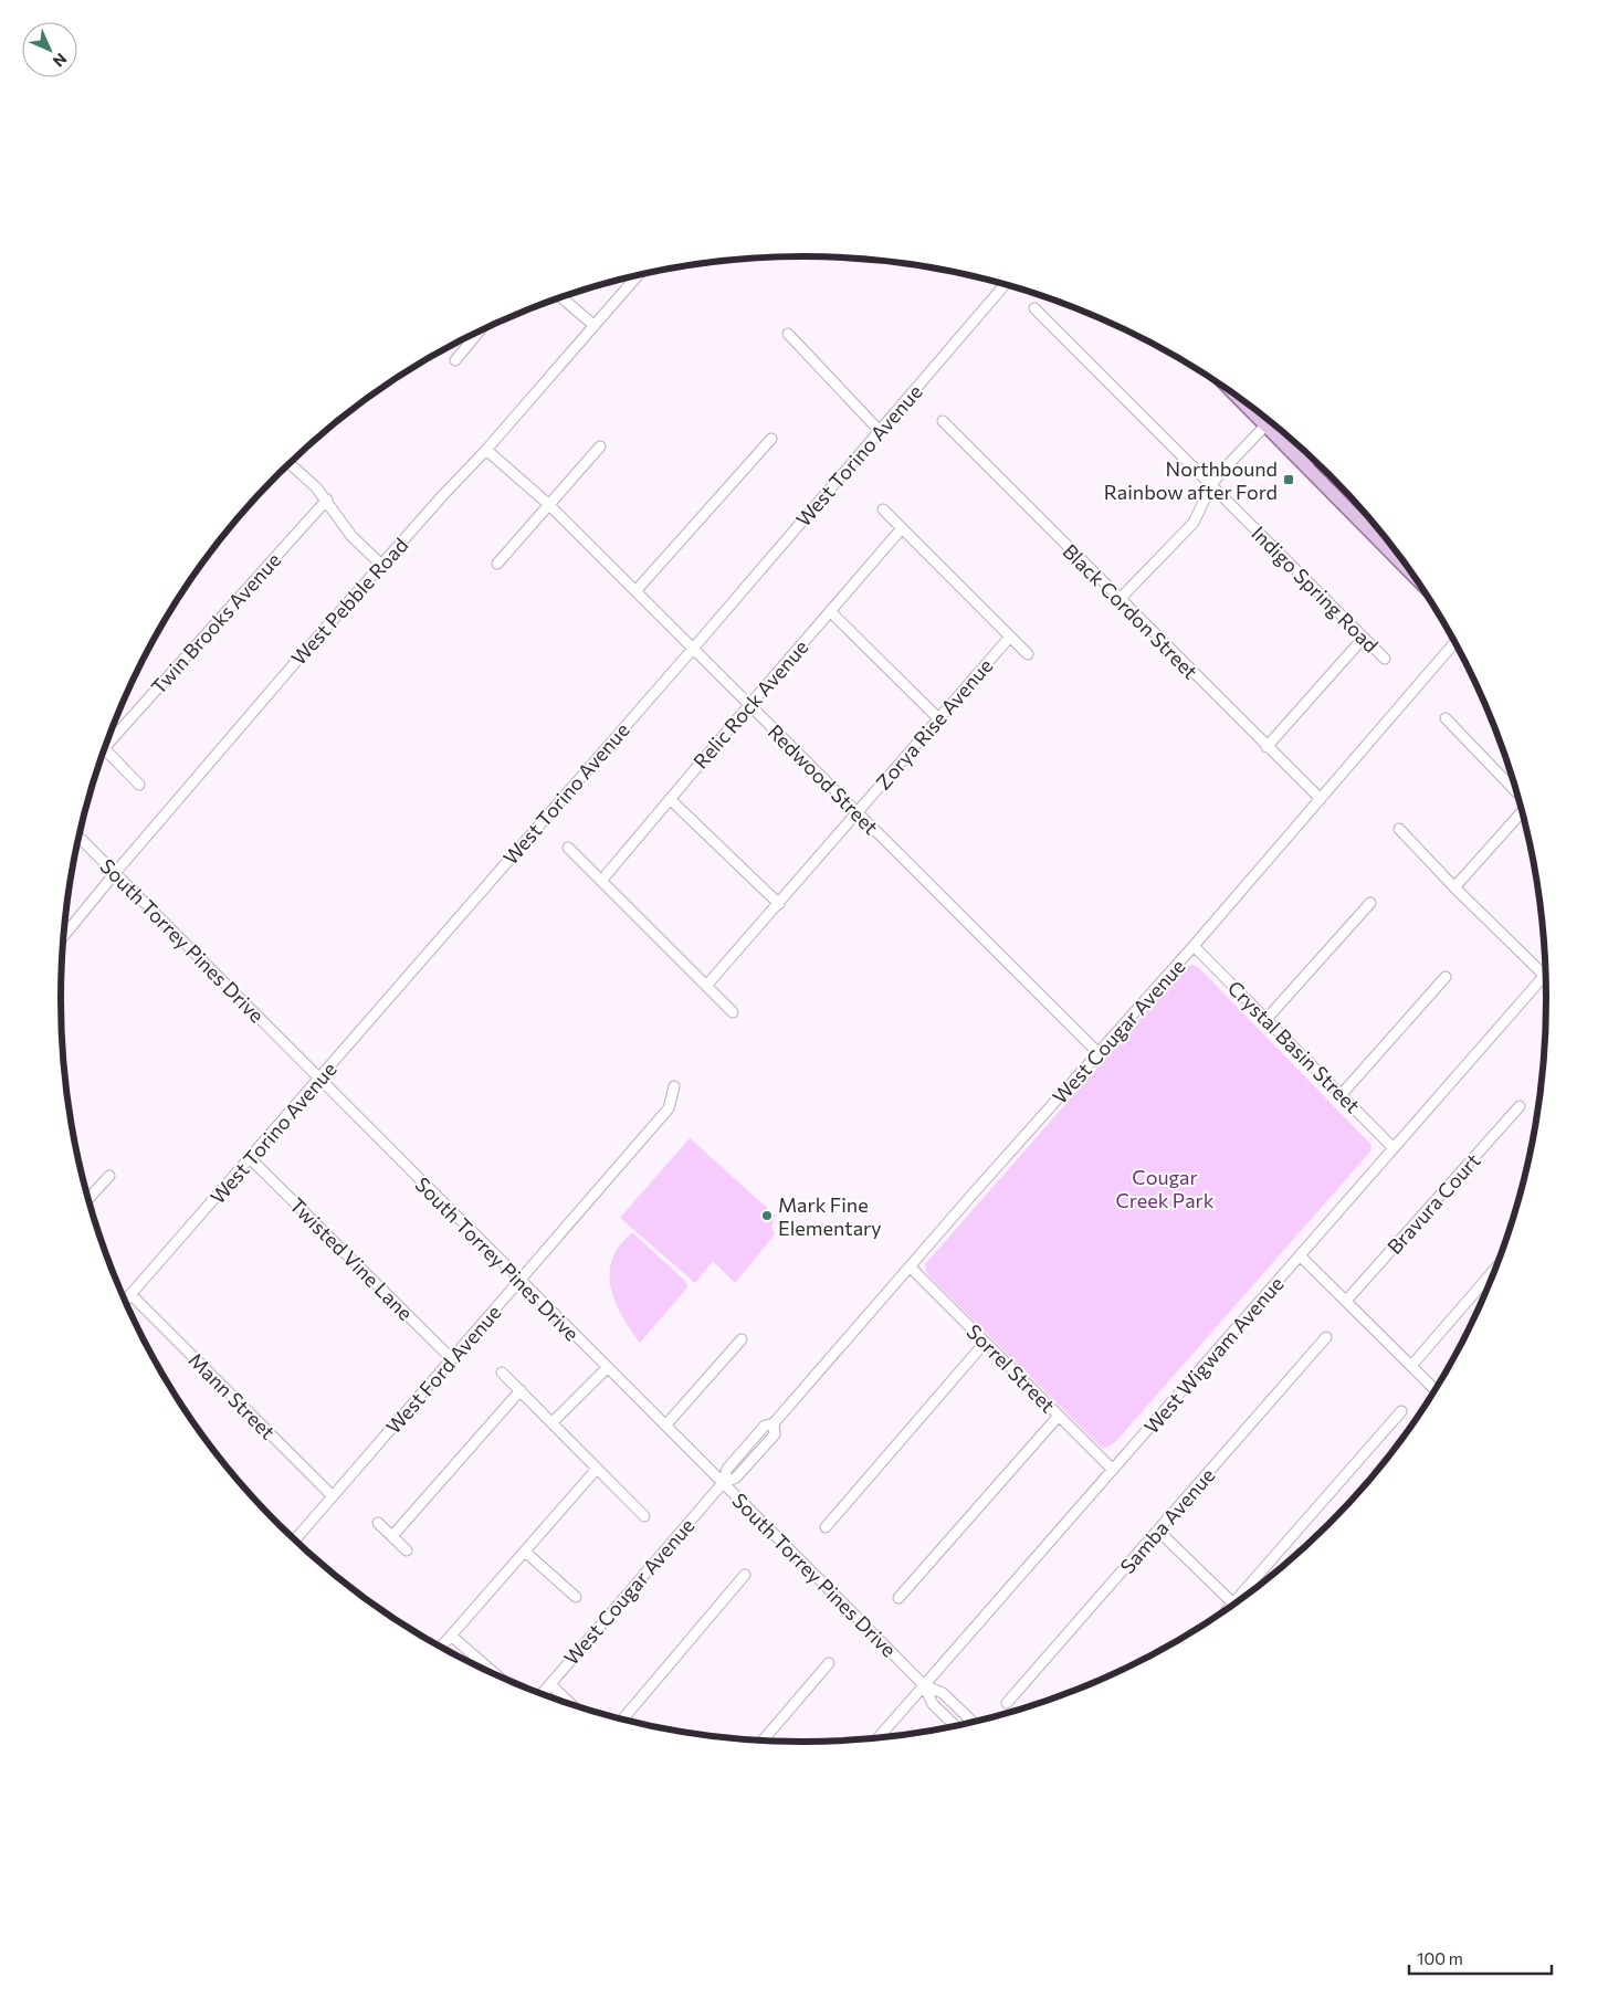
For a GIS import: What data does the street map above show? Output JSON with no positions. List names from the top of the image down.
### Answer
{
  "streets": {
    "street": [
      "West Torino Avenue",
      "Indigo Spring Road",
      "West Pebble Road",
      "Black Cordon Street",
      "Twin Brooks Avenue",
      "Relic Rock Avenue",
      "Zorya Rise Avenue",
      "Redwood Street",
      "South Torrey Pines Drive",
      "West Cougar Avenue",
      "Crystal Basin Street",
      "Bravura Court",
      "Twisted Vine Lane",
      "West Wigwam Avenue",
      "Sorrel Street",
      "West Ford Avenue",
      "Mann Street",
      "Samba Avenue"
    ]
  },
  "crossings": [
    ["West Torino Avenue", "Redwood Street"],
    ["West Torino Avenue", "South Torrey Pines Drive"],
    ["West Torino Avenue", "Twisted Vine Lane"],
    ["West Torino Avenue", "Mann Street"],
    ["West Pebble Road", "Redwood Street"],
    ["West Pebble Road", "South Torrey Pines Drive"],
    ["Black Cordon Street", "West Cougar Avenue"],
    ["Relic Rock Avenue", "Redwood Street"],
    ["Zorya Rise Avenue", "Redwood Street"],
    ["Redwood Street", "West Cougar Avenue"],
    ["South Torrey Pines Drive", "West Cougar Avenue"],
    ["South Torrey Pines Drive", "West Wigwam Avenue"],
    ["South Torrey Pines Drive", "West Ford Avenue"],
    ["West Cougar Avenue", "Crystal Basin Street"],
    ["West Cougar Avenue", "Sorrel Street"],
    ["Crystal Basin Street", "West Wigwam Avenue"],
    ["Twisted Vine Lane", "West Ford Avenue"],
    ["West Wigwam Avenue", "Sorrel Street"],
    ["West Ford Avenue", "Mann Street"]
  ],
  "parks": ["Cougar Creek Park"],
  "places": {
    "transit": ["Northbound Rainbow after Ford"],
    "other": ["Mark Fine Elementary"]
  },
  "scale_bar": "100 m",
  "north": "bottom right"
}
